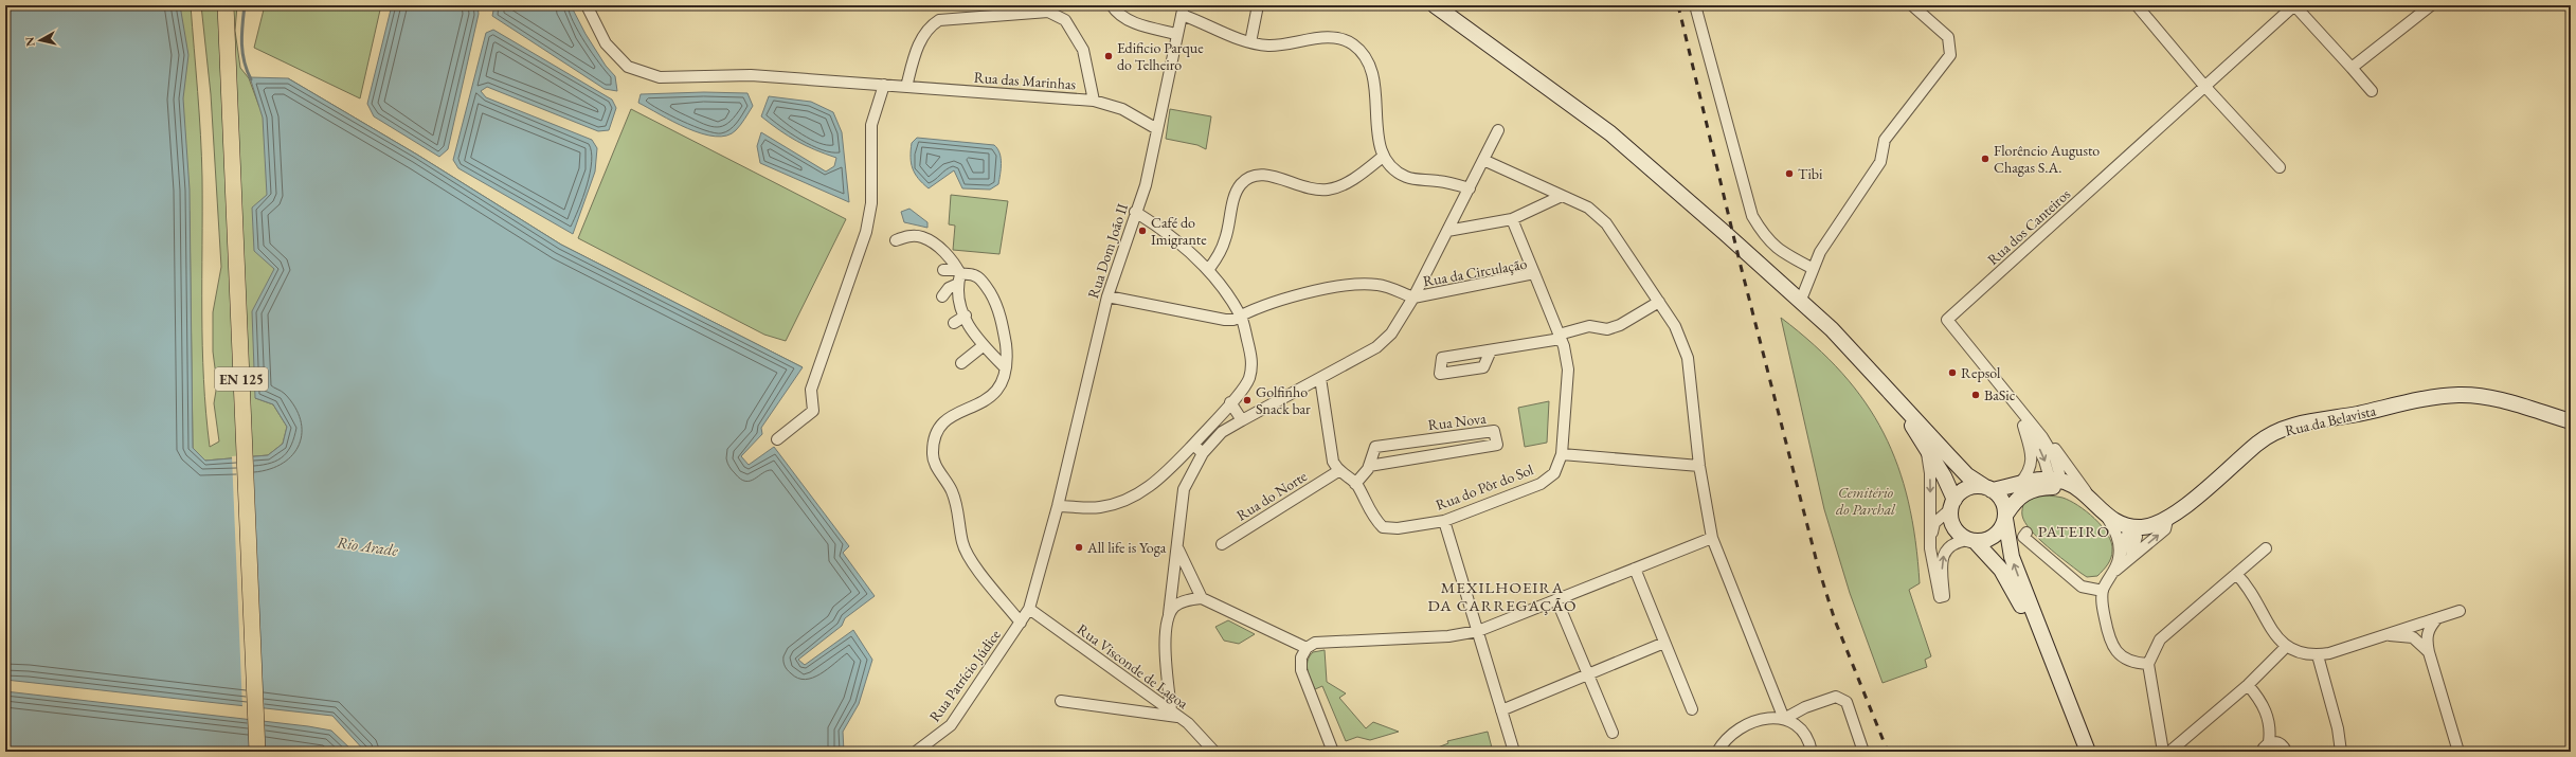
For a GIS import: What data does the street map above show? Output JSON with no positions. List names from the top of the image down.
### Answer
{
  "streets": {
    "main road": ["EN 125", "Rua da Belavista"],
    "street": [
      "Rua das Marinhas",
      "Rua dos Canteiros",
      "Rua Dom João II",
      "Rua da Circulação",
      "Rua Nova",
      "Rua do Pôr do Sol",
      "Rua do Norte",
      "Rua Visconde de Lagoa",
      "Rua Patrício Júdice"
    ]
  },
  "crossings": [
    ["Rua das Marinhas", "Rua Dom João II"],
    ["Rua Dom João II", "Rua Visconde de Lagoa"],
    ["Rua Dom João II", "Rua Patrício Júdice"],
    ["Rua da Circulação", "Rua do Pôr do Sol"],
    ["Rua Nova", "Rua do Pôr do Sol"],
    ["Rua do Pôr do Sol", "Rua do Norte"],
    ["Rua Visconde de Lagoa", "Rua Patrício Júdice"]
  ],
  "districts": ["PATEIRO", "MEXILHOEIRA DA CARREGAÇÃO"],
  "water": ["Rio Arade"],
  "parks": ["Cemitério do Parchal"],
  "places": [
    "Edificio Parque do Telheiro",
    "Florêncio Augusto Chagas S.A.",
    "Tibi",
    "Café do Imigrante",
    "Repsol",
    "BaSic",
    "Golfinho Snack bar",
    "All life is Yoga"
  ],
  "north": "left"
}
